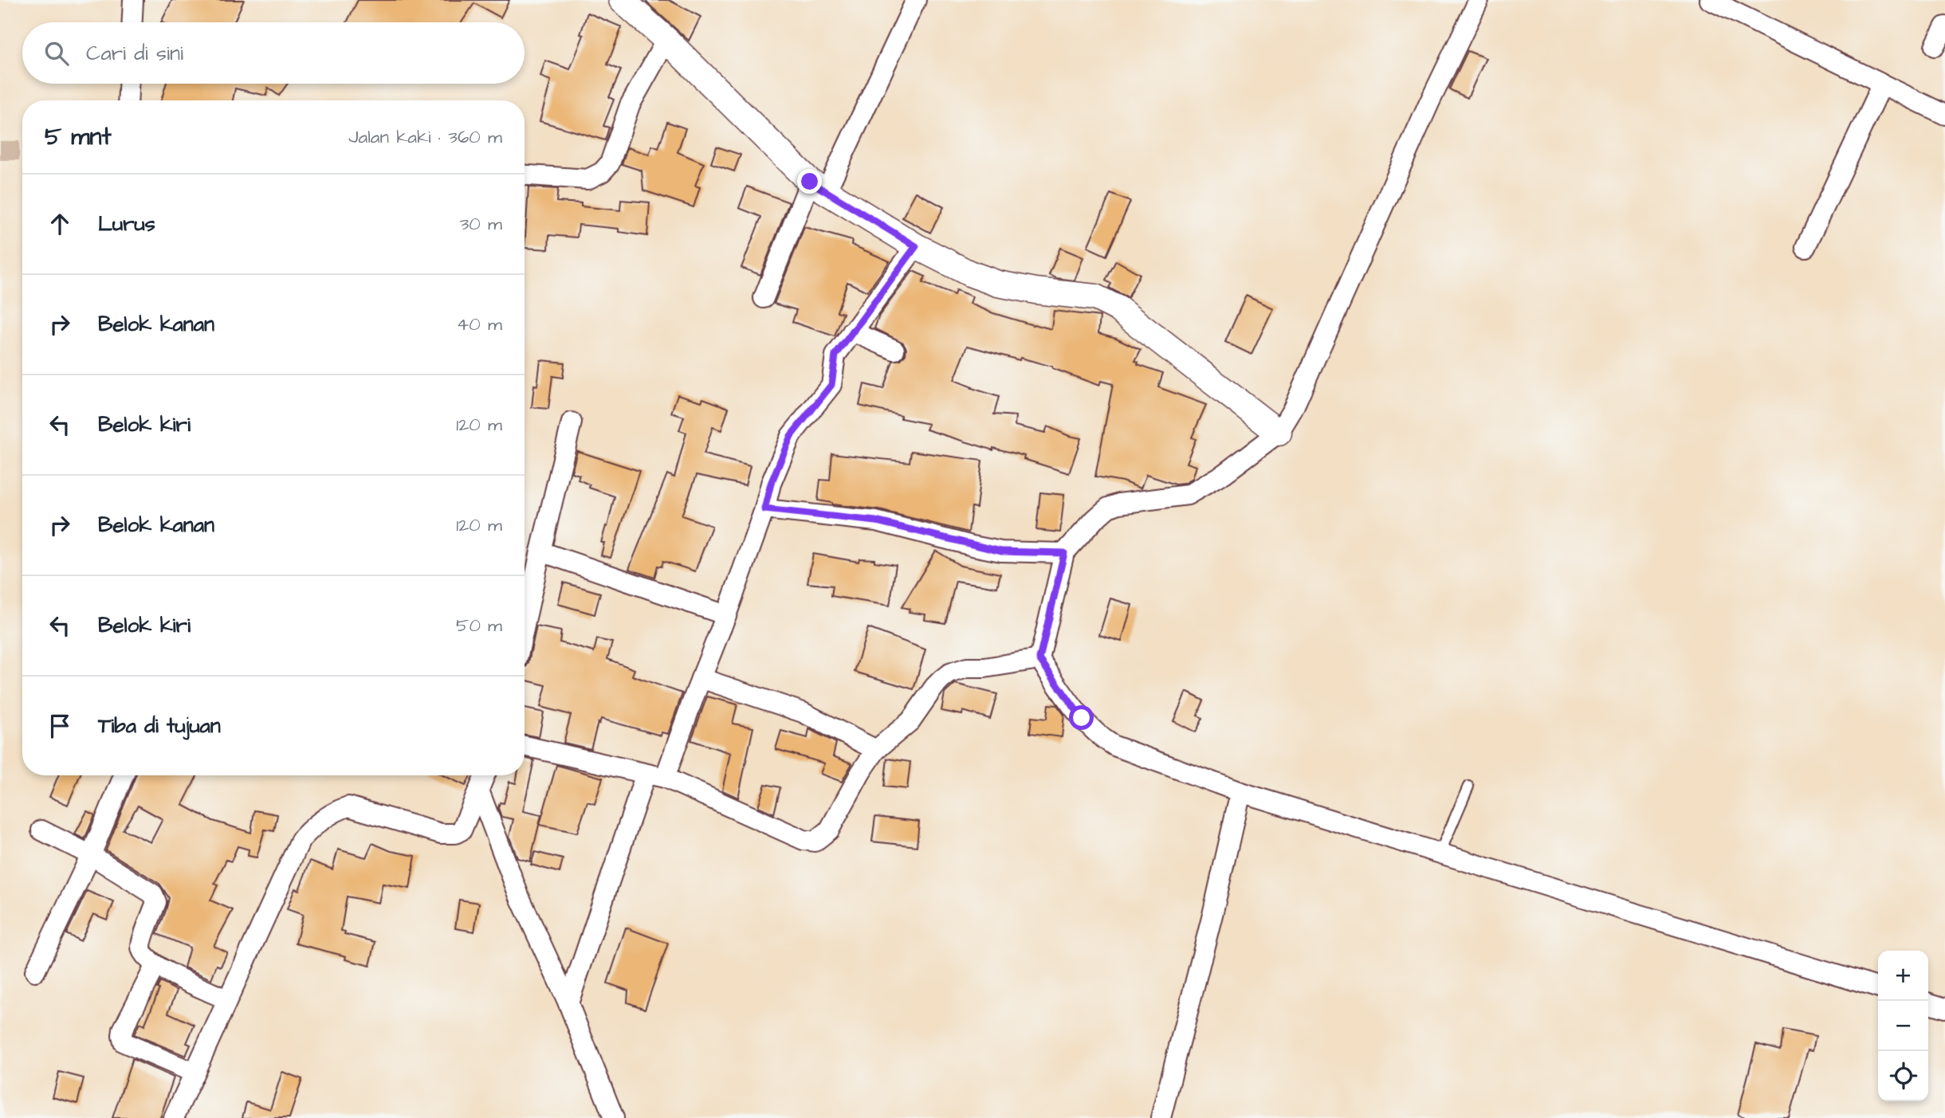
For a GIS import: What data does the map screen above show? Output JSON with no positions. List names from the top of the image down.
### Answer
{
  "page": {
    "search": "Cari di sini",
    "heading": ["5 mnt", "Jalan kaki · 360 m"],
    "list": [
      ["Lurus", "30 m"],
      ["Belok kanan", "40 m"],
      ["Belok kiri", "120 m"],
      ["Belok kanan", "120 m"],
      ["Belok kiri", "50 m"],
      "Tiba di tujuan"
    ],
    "map_buttons": ["+", "−"]
  }
}
